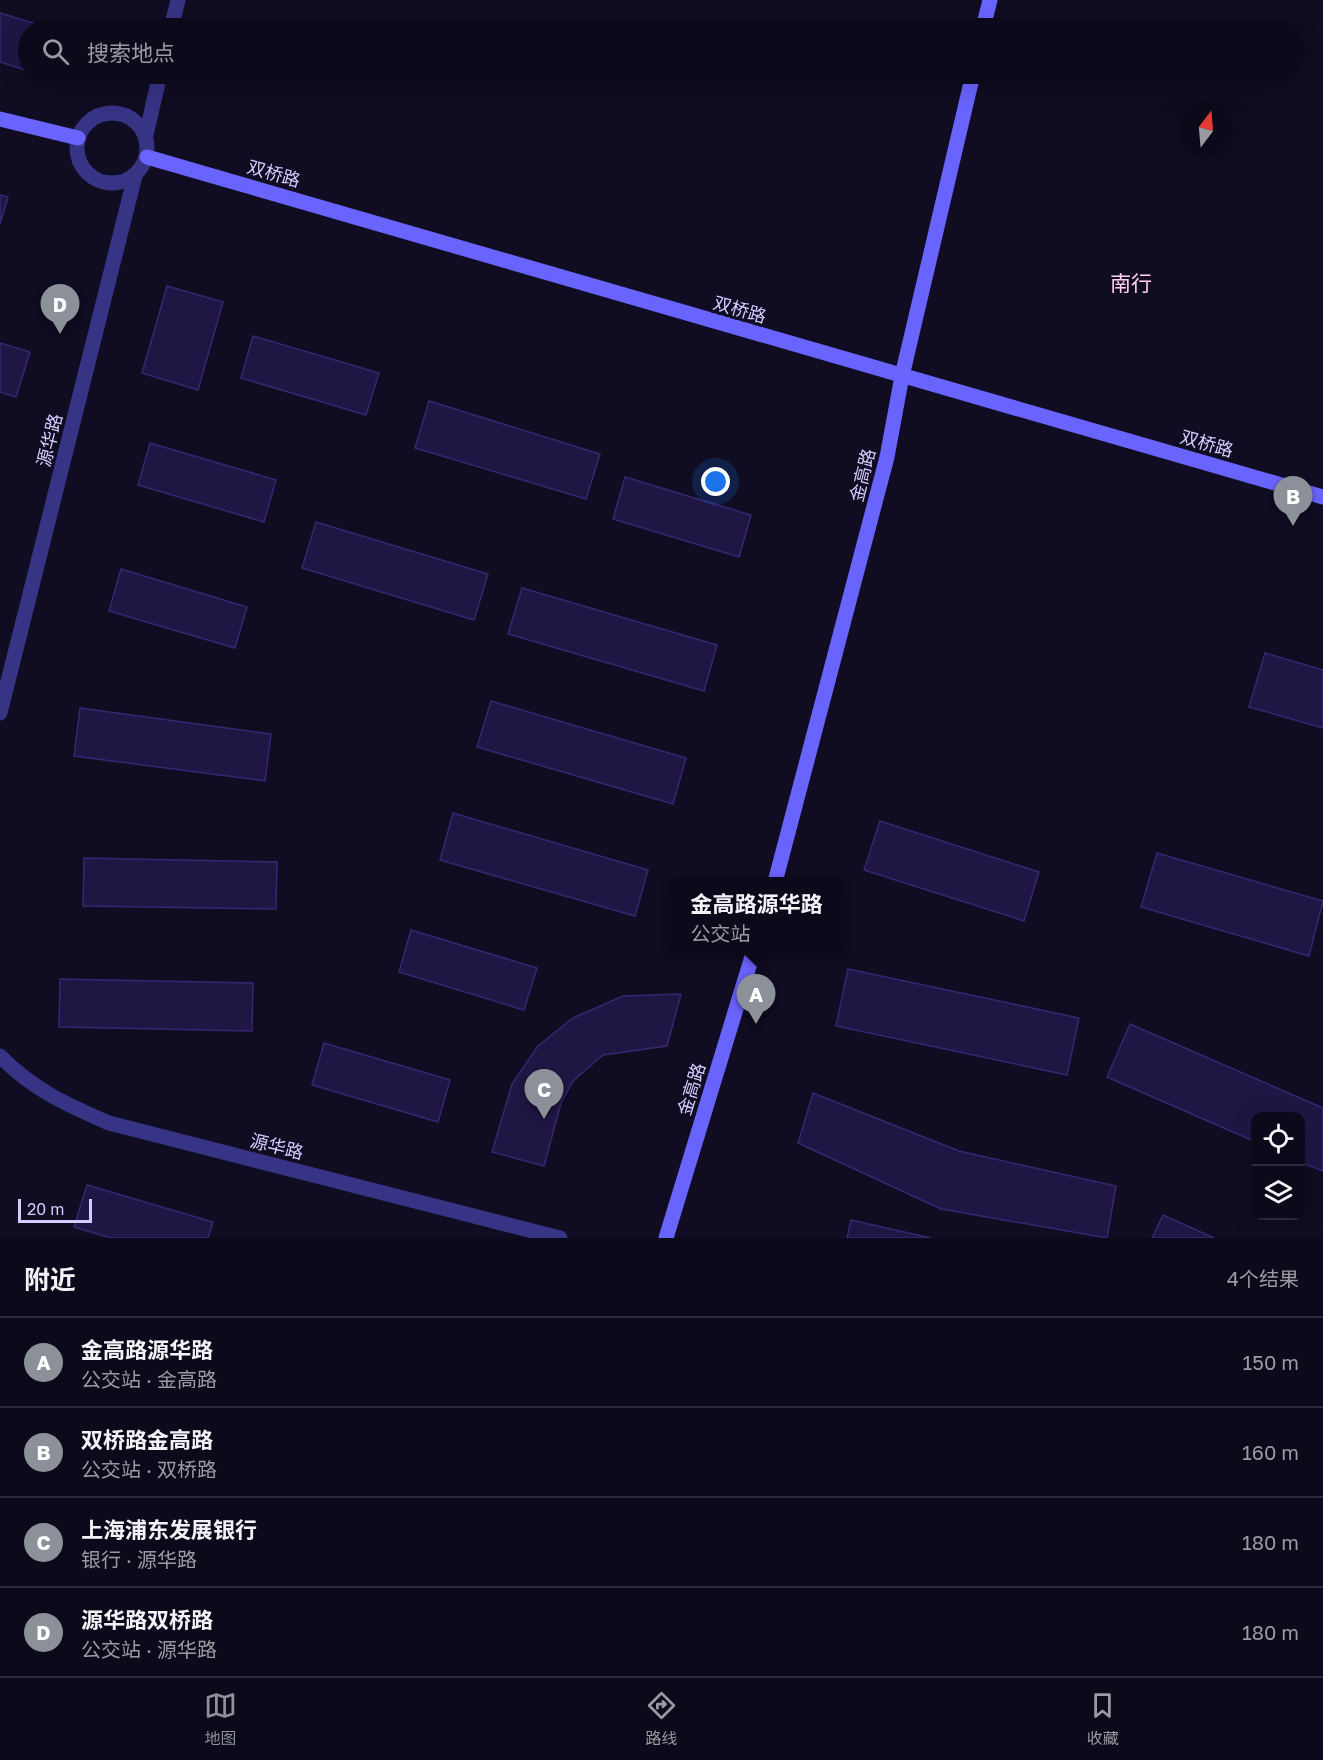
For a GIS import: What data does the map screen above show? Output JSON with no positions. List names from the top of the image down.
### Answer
{
  "streets": {
    "street": ["双桥路", "源华路", "金高路"]
  },
  "crossings": [
    ["双桥路", "源华路"],
    ["双桥路", "金高路"]
  ],
  "districts": ["南行"],
  "scale_bar": "20 m",
  "north": "top",
  "page": {
    "search": "搜索地点",
    "pins": [
      "D",
      "B",
      "A",
      "C"
    ],
    "popup": ["金高路源华路", "公交站"],
    "scale": "20 m",
    "heading": ["附近", "4个结果"],
    "list": [
      {
        "mark": "A",
        "name": "金高路源华路",
        "note": "公交站 · 金高路",
        "value": "150 m"
      },
      {
        "mark": "B",
        "name": "双桥路金高路",
        "note": "公交站 · 双桥路",
        "value": "160 m"
      },
      {
        "mark": "C",
        "name": "上海浦东发展银行",
        "note": "银行 · 源华路",
        "value": "180 m"
      },
      {
        "mark": "D",
        "name": "源华路双桥路",
        "note": "公交站 · 源华路",
        "value": "180 m"
      }
    ],
    "nav": ["地图", "路线", "收藏"]
  }
}
